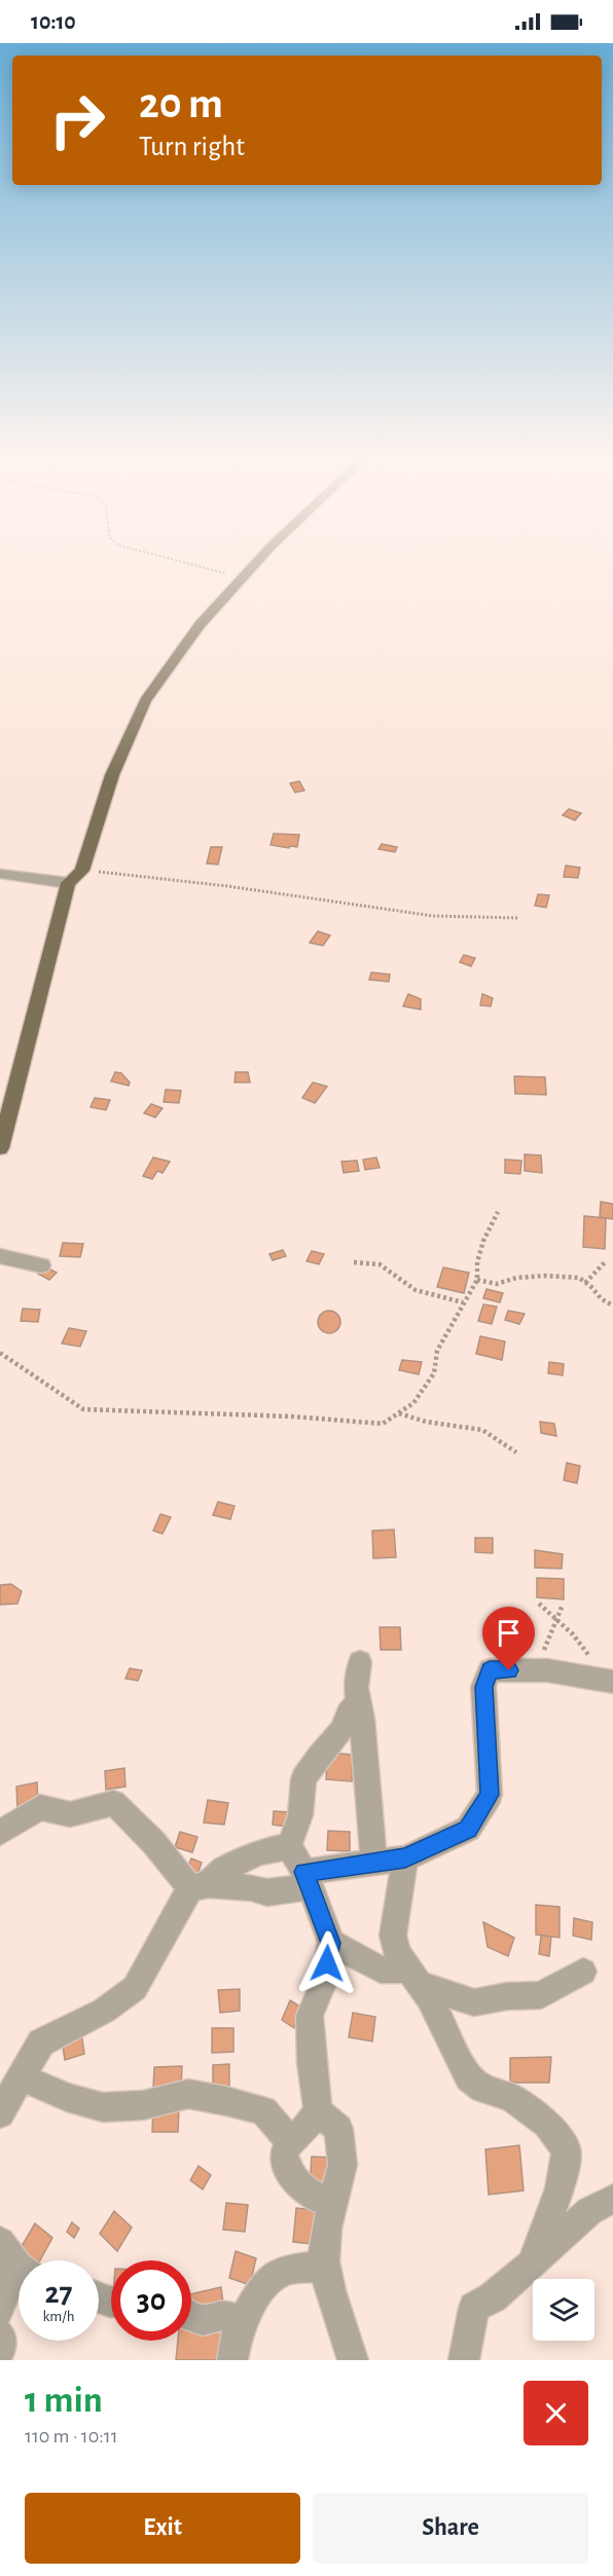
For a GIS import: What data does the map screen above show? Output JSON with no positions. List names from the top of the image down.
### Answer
{
  "page": {
    "status": "10:10",
    "turn": ["20 m", "Turn right"],
    "speed": "27 km/h",
    "limit": "30",
    "heading": ["1 min", "110 m · 10:11"],
    "buttons": ["Exit", "Share"]
  }
}
